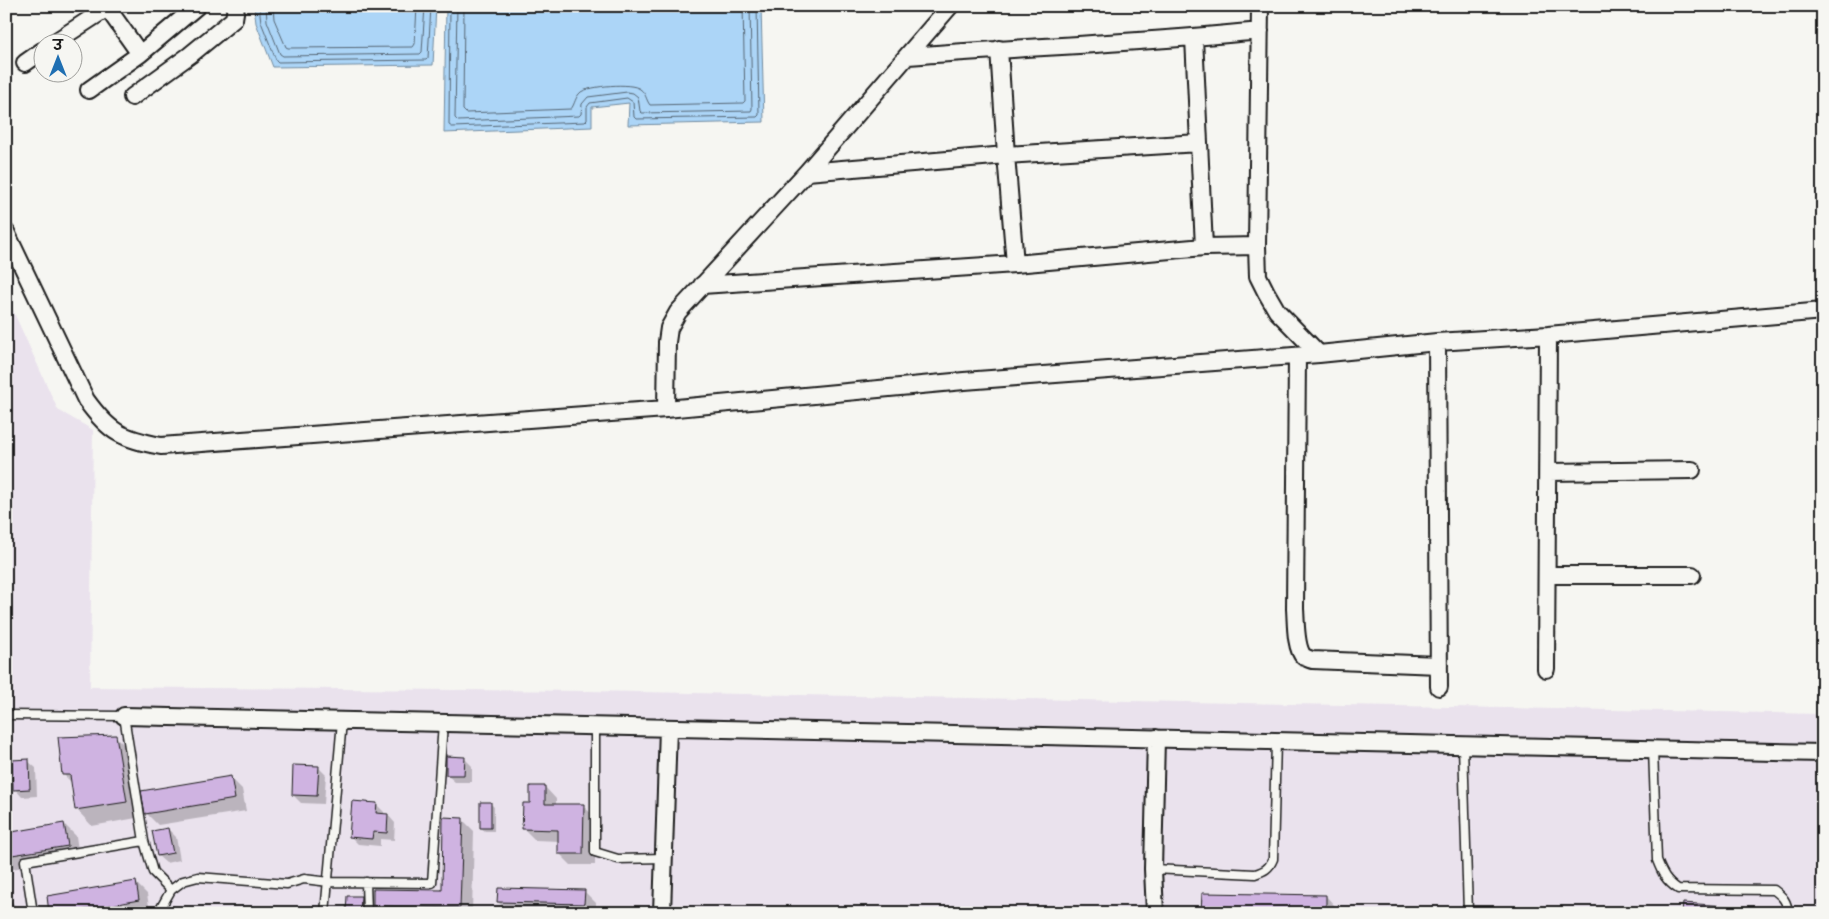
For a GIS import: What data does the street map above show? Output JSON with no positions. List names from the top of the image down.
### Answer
{
  "north": "top"
}
